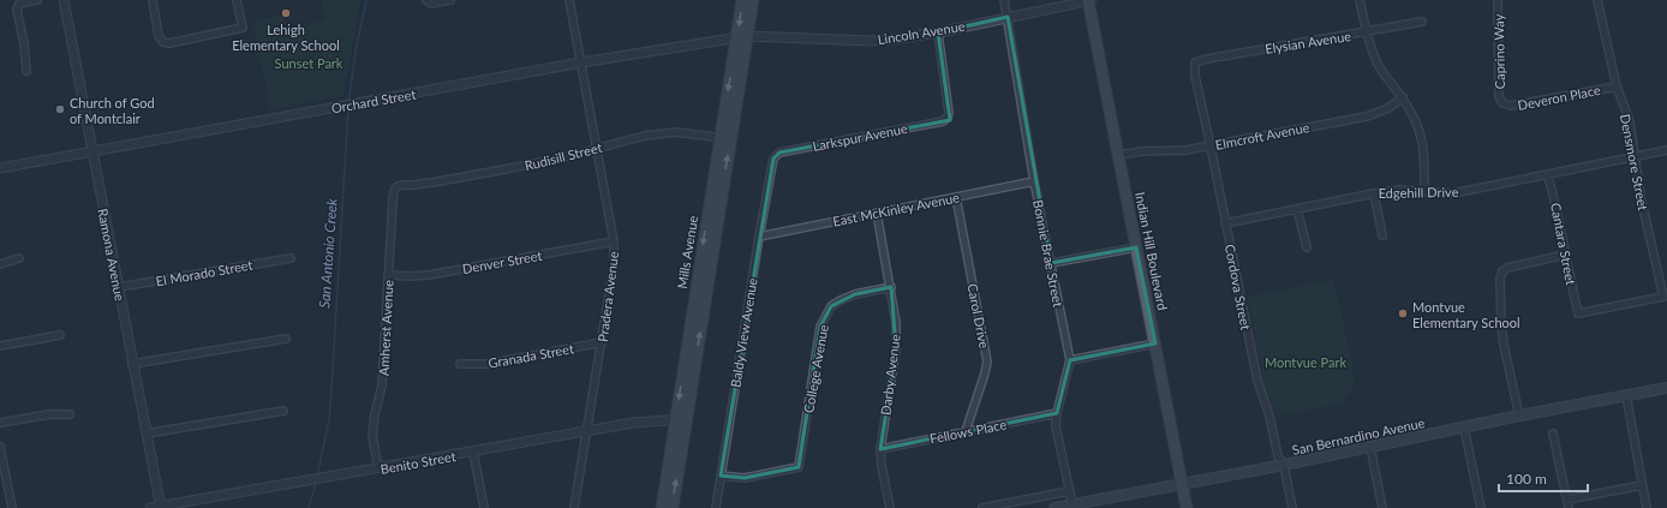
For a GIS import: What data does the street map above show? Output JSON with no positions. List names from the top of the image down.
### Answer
{
  "streets": {
    "main road": ["Indian Hill Boulevard", "Mills Avenue", "San Bernardino Avenue"],
    "street": [
      "Lincoln Avenue",
      "Elysian Avenue",
      "Caprino Way",
      "Deveron Place",
      "Orchard Street",
      "Elmcroft Avenue",
      "Larkspur Avenue",
      "Rudisill Street",
      "Densmore Street",
      "Edgehill Drive",
      "East McKinley Avenue",
      "Cantara Street",
      "Bonnie Brae Street",
      "Ramona Avenue",
      "Denver Street",
      "El Morado Street",
      "Cordova Street",
      "Pradera Avenue",
      "Carol Drive",
      "Amherst Avenue",
      "Baldy View Avenue",
      "Granada Street",
      "College Avenue",
      "Darby Avenue",
      "Fellows Place",
      "Benito Street"
    ]
  },
  "crossings": [
    ["Lincoln Avenue", "Orchard Street"],
    ["Lincoln Avenue", "Larkspur Avenue"],
    ["Lincoln Avenue", "Indian Hill Boulevard"],
    ["Lincoln Avenue", "Mills Avenue"],
    ["Lincoln Avenue", "Bonnie Brae Street"],
    ["Elysian Avenue", "Cordova Street"],
    ["Caprino Way", "Deveron Place"],
    ["Deveron Place", "Densmore Street"],
    ["Orchard Street", "Mills Avenue"],
    ["Orchard Street", "Ramona Avenue"],
    ["Orchard Street", "Pradera Avenue"],
    ["Elmcroft Avenue", "Indian Hill Boulevard"],
    ["Elmcroft Avenue", "Cordova Street"],
    ["Larkspur Avenue", "Baldy View Avenue"],
    ["Rudisill Street", "Mills Avenue"],
    ["Rudisill Street", "Pradera Avenue"],
    ["Rudisill Street", "Amherst Avenue"],
    ["Densmore Street", "Edgehill Drive"],
    ["Densmore Street", "Cantara Street"],
    ["Edgehill Drive", "Cantara Street"],
    ["Edgehill Drive", "Cordova Street"],
    ["East McKinley Avenue", "Bonnie Brae Street"],
    ["East McKinley Avenue", "Carol Drive"],
    ["East McKinley Avenue", "Baldy View Avenue"],
    ["East McKinley Avenue", "Darby Avenue"],
    ["Indian Hill Boulevard", "San Bernardino Avenue"],
    ["Mills Avenue", "Benito Street"],
    ["Bonnie Brae Street", "Fellows Place"],
    ["Bonnie Brae Street", "San Bernardino Avenue"],
    ["Ramona Avenue", "El Morado Street"],
    ["Ramona Avenue", "Benito Street"],
    ["Denver Street", "Pradera Avenue"],
    ["Denver Street", "Amherst Avenue"],
    ["Cordova Street", "San Bernardino Avenue"],
    ["Pradera Avenue", "Granada Street"],
    ["Pradera Avenue", "Benito Street"],
    ["Carol Drive", "Fellows Place"],
    ["Amherst Avenue", "Benito Street"],
    ["Baldy View Avenue", "College Avenue"],
    ["College Avenue", "Darby Avenue"],
    ["Darby Avenue", "Fellows Place"]
  ],
  "water": ["San Antonio Creek"],
  "parks": ["Sunset Park", "Montvue Park"],
  "places": ["Lehigh Elementary School", "Church of God of Montclair", "Montvue Elementary School"],
  "scale_bar": "100 m"
}
